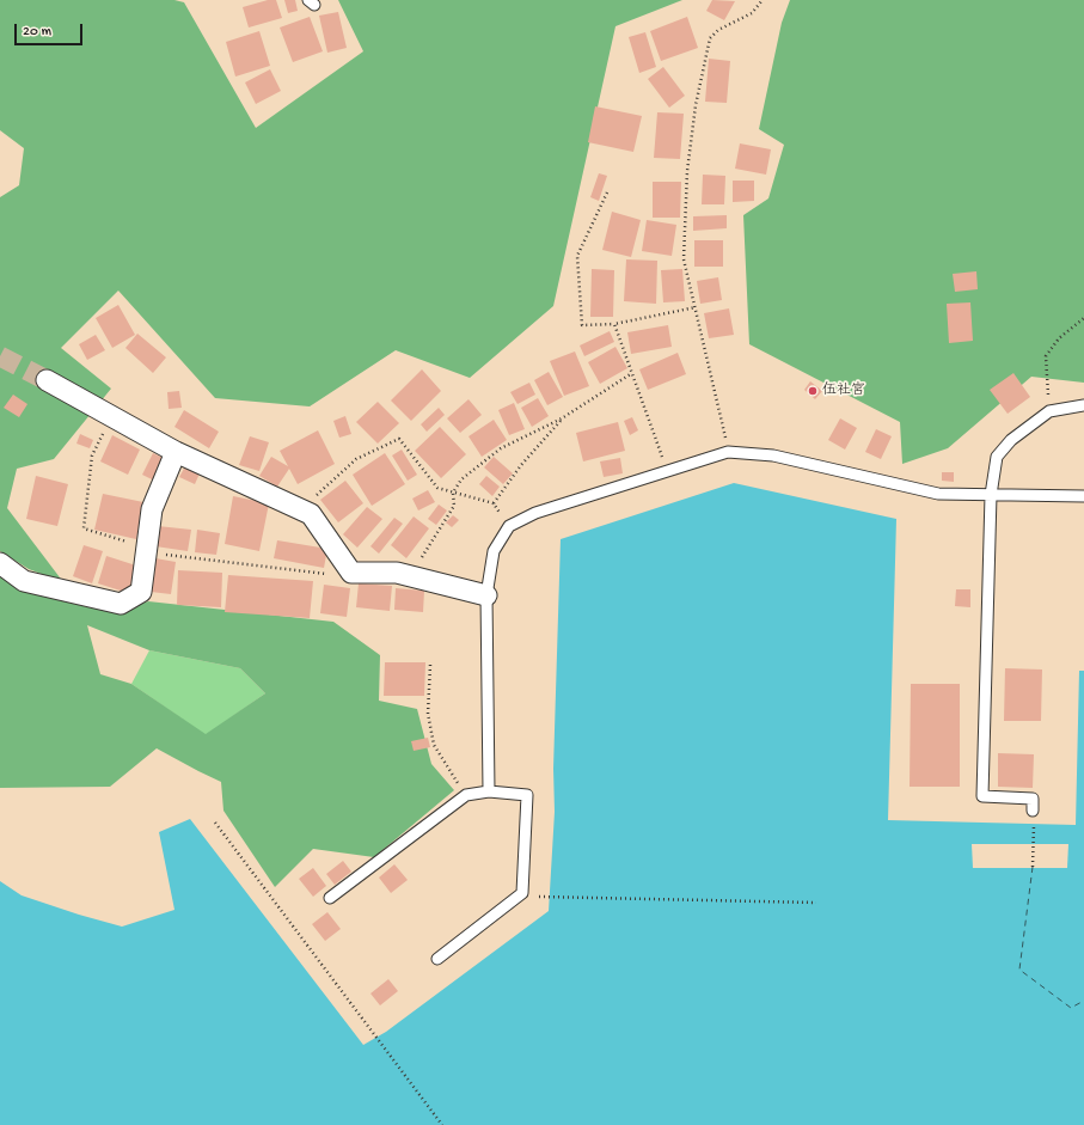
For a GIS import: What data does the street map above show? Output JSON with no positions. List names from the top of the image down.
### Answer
{
  "places": ["伍社宮"],
  "scale_bar": "20 m"
}
